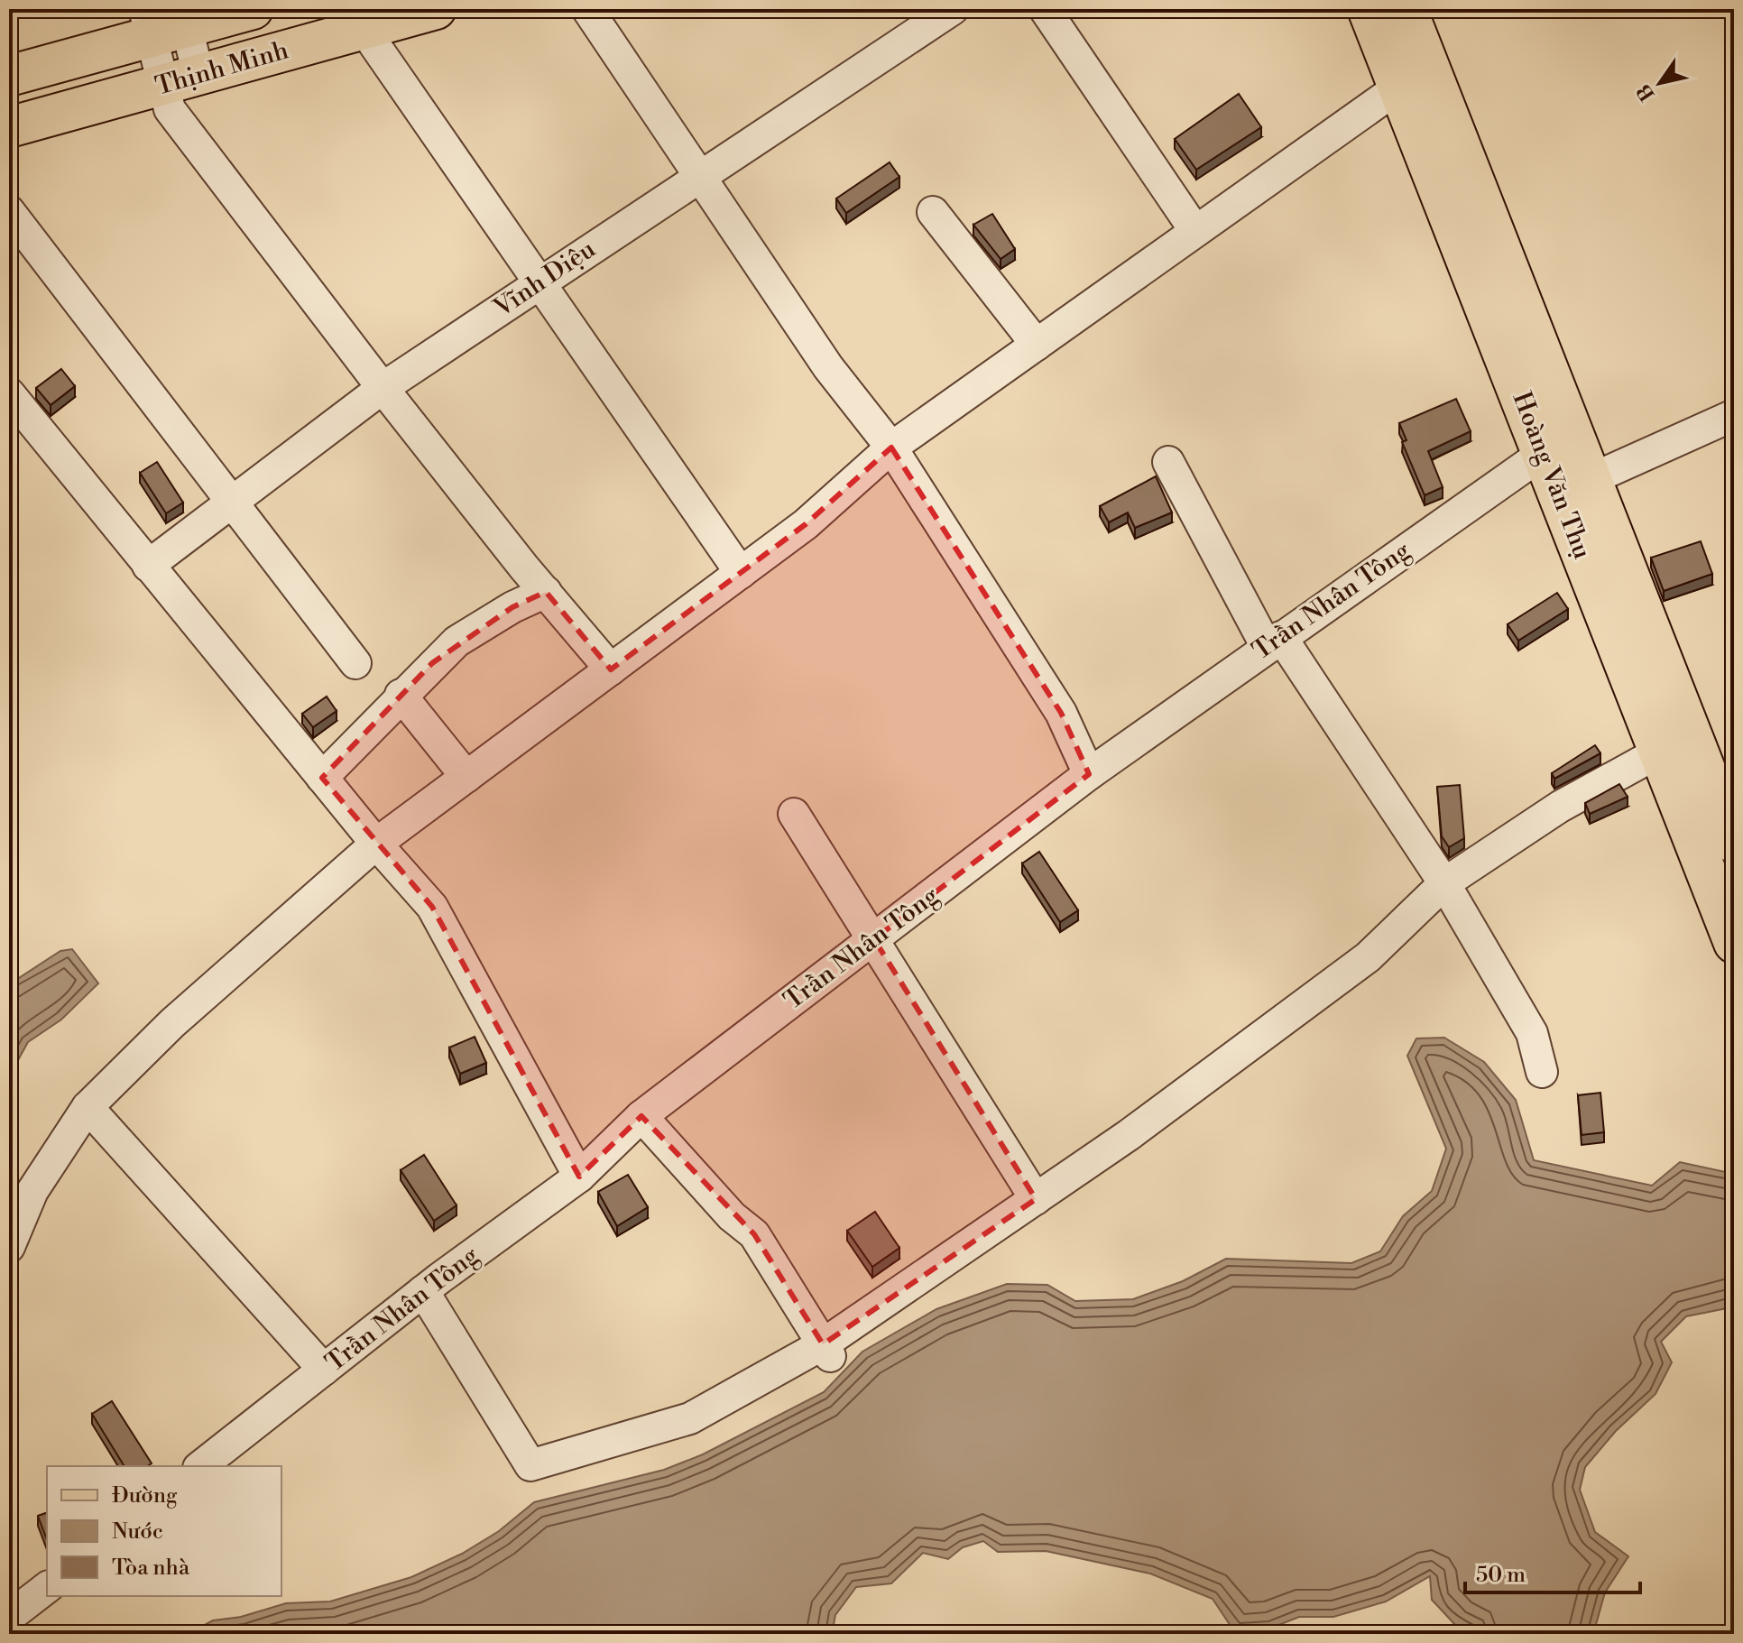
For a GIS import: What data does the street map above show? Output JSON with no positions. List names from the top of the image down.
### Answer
{
  "streets": {
    "main road": ["Thịnh Minh", "Hoàng Văn Thụ"],
    "street": ["Vĩnh Diệu", "Trần Nhân Tông"]
  },
  "crossings": [
    ["Hoàng Văn Thụ", "Trần Nhân Tông"]
  ],
  "legend": ["Đường", "Nước", "Tòa nhà"],
  "scale_bar": "50 m",
  "north": "bottom left"
}
